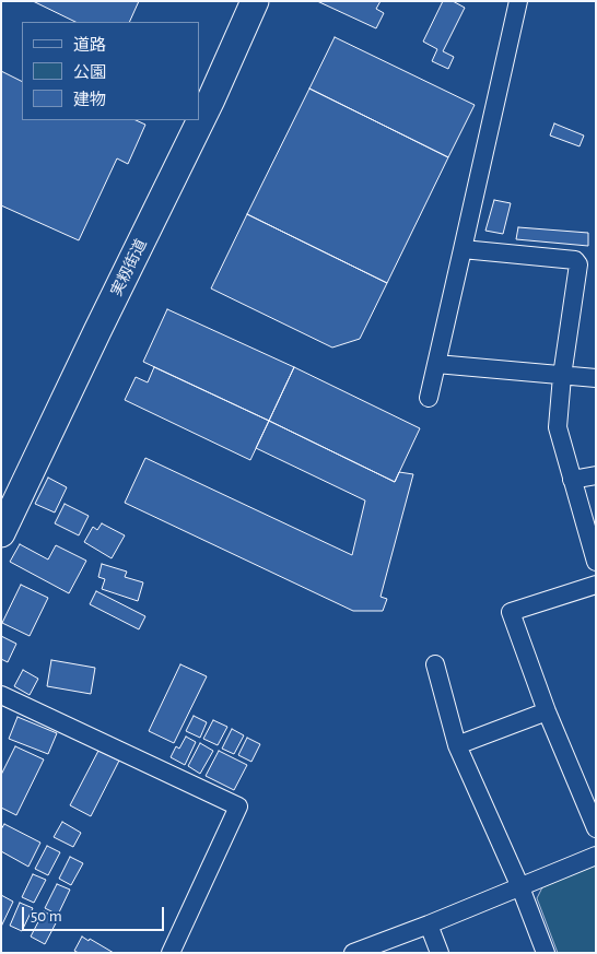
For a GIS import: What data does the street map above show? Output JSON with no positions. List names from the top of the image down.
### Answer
{
  "streets": {
    "main road": ["実籾街道"]
  },
  "legend": ["道路", "公園", "建物"],
  "scale_bar": "50 m"
}
